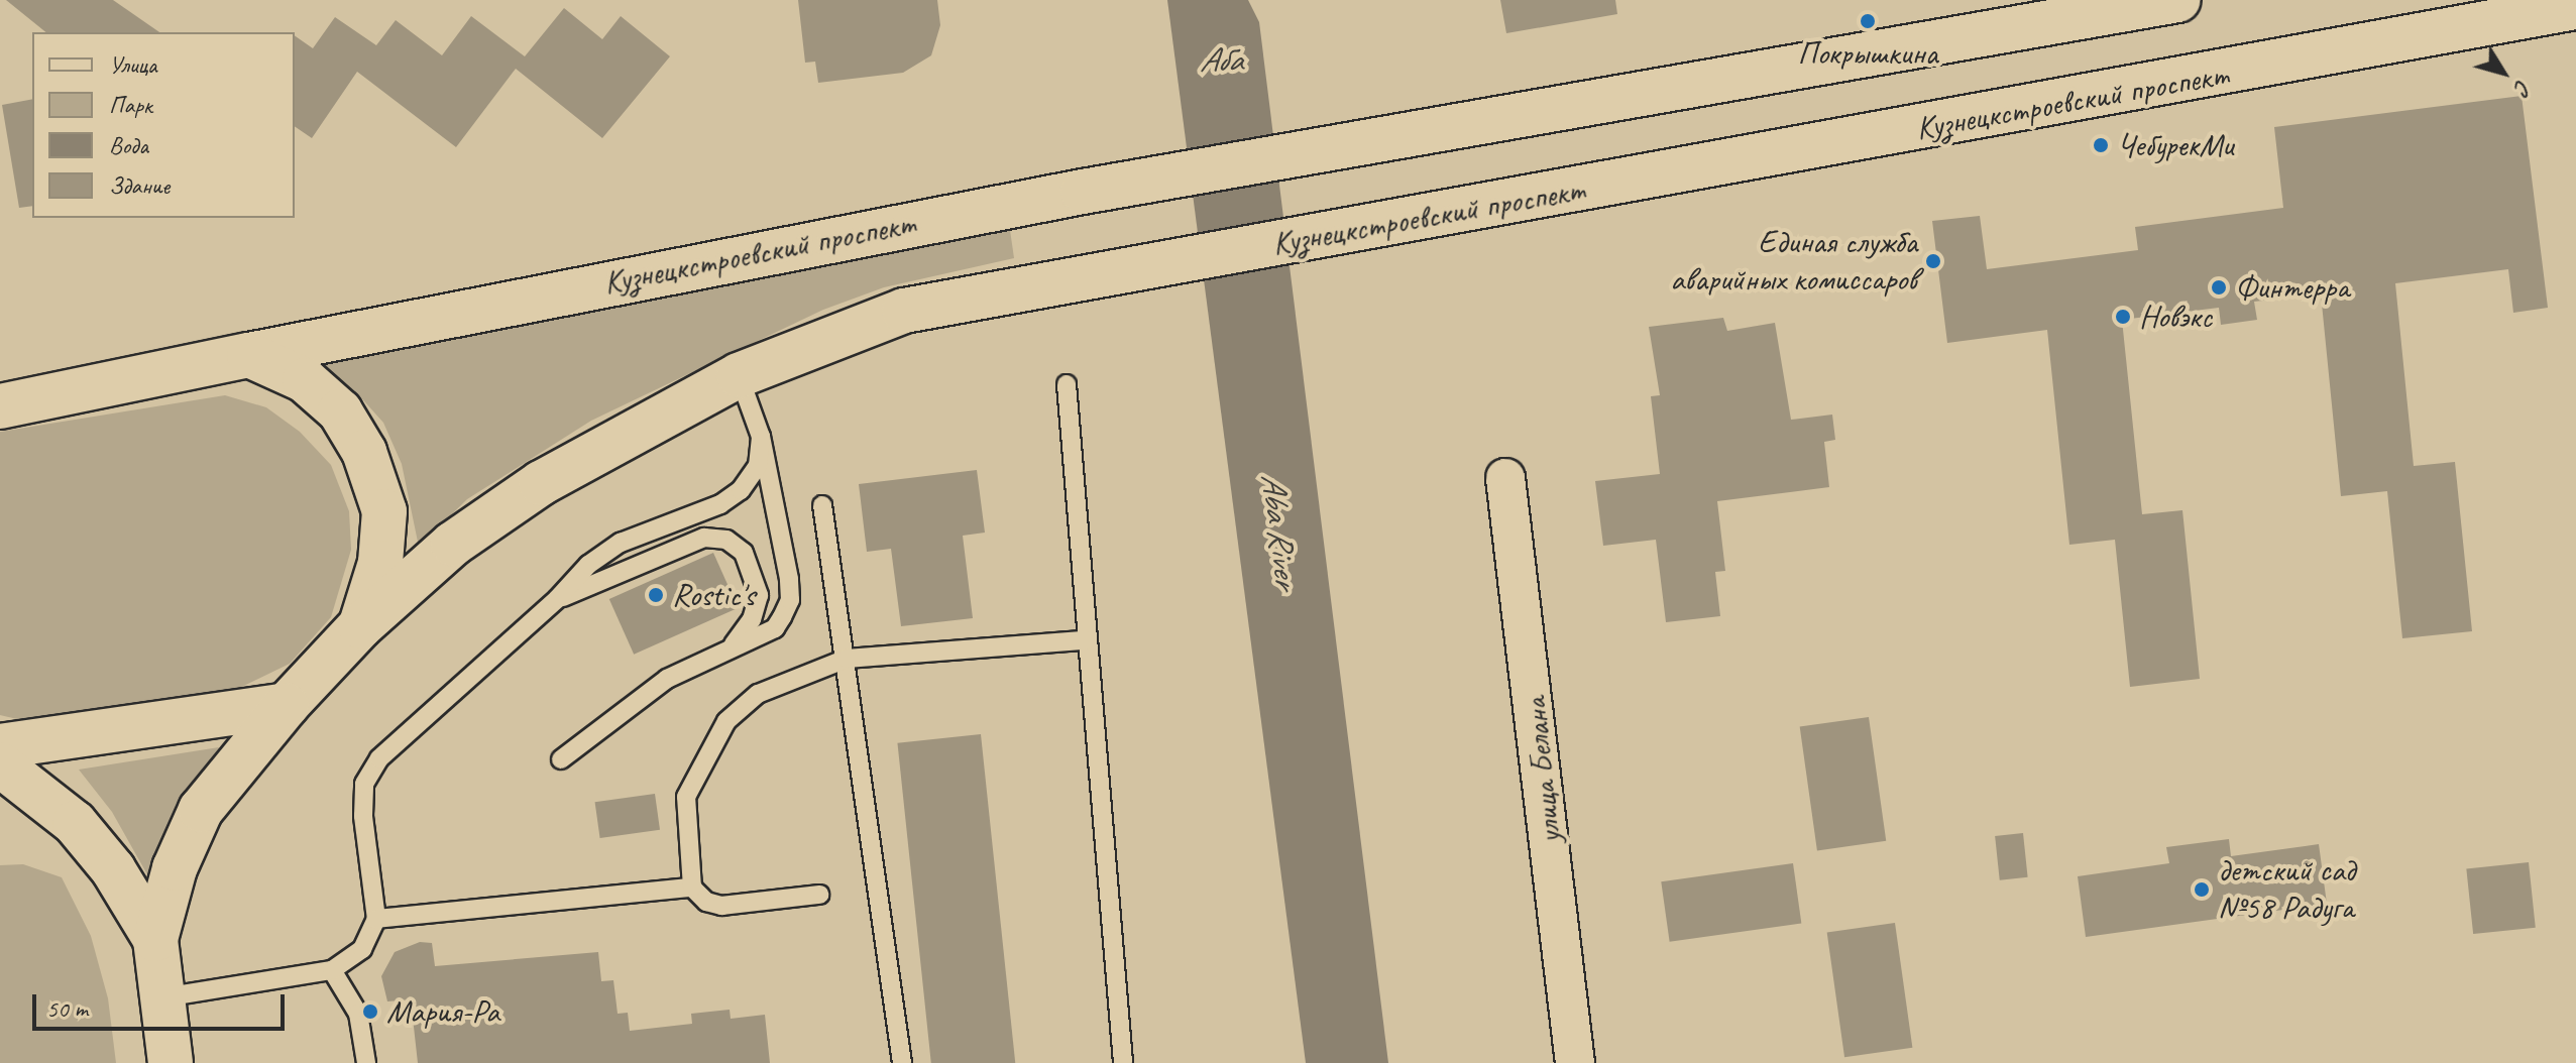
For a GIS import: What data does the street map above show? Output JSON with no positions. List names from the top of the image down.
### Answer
{
  "streets": {
    "main road": ["Кузнецкстроевский проспект"],
    "street": ["улица Белана"]
  },
  "water": ["Аба", "Aba River"],
  "places": [
    "Покрышкина",
    "ЧебурекМи",
    "Единая служба аварийных комиссаров",
    "Финтерра",
    "Новэкс",
    "Rostic's",
    "детский сад №58 Радуга",
    "Мария-Ра"
  ],
  "legend": [
    "Улица",
    "Парк",
    "Вода",
    "Здание"
  ],
  "scale_bar": "50 m",
  "north": "bottom right"
}
